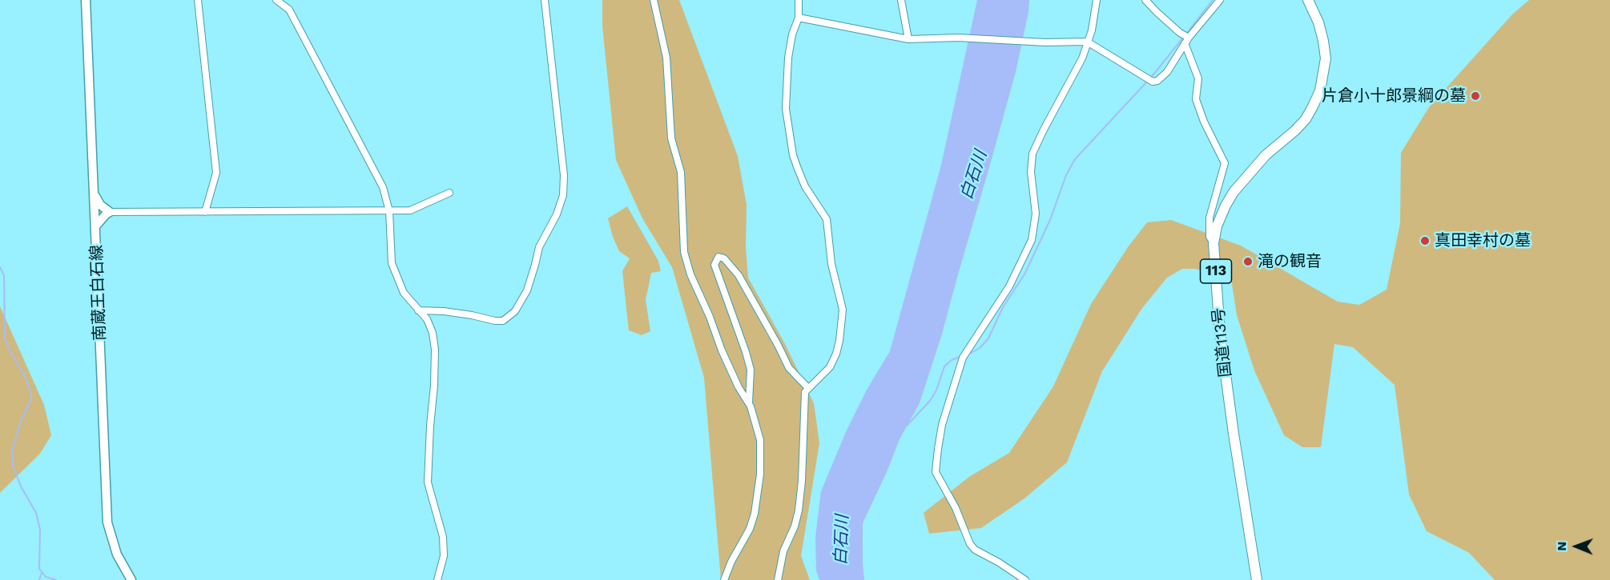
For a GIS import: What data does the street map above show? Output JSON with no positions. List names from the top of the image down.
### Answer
{
  "streets": {
    "highway": ["113", "国道113号"],
    "main road": ["南蔵王白石線"]
  },
  "water": ["白石川"],
  "places": ["片倉小十郎景綱の墓", "真田幸村の墓", "滝の観音"],
  "north": "left"
}
